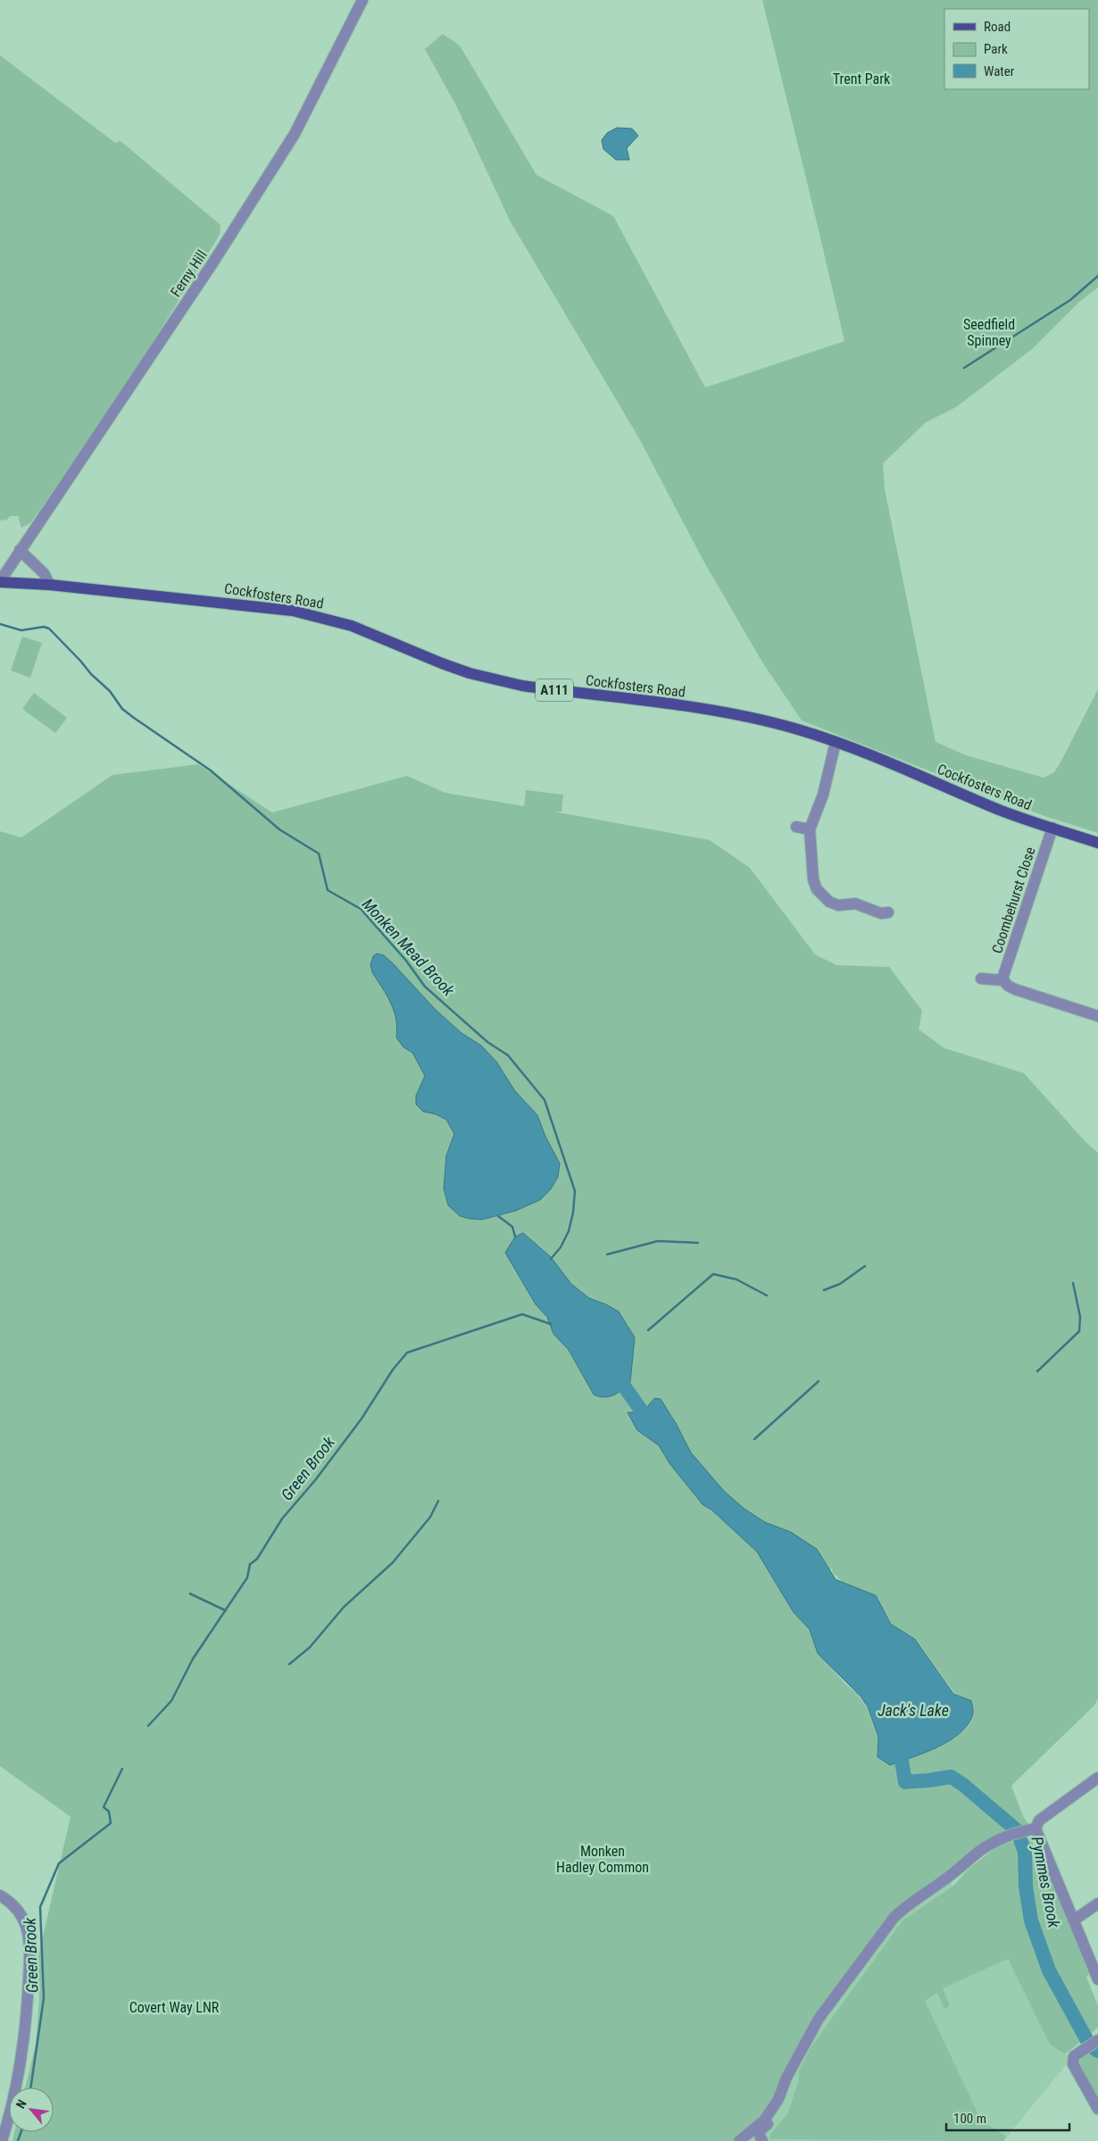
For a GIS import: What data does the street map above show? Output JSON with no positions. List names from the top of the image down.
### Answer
{
  "streets": {
    "main road": ["Cockfosters Road", "A111"],
    "street": ["Ferny Hill", "Coombehurst Close"]
  },
  "crossings": [
    ["Ferny Hill", "Cockfosters Road"],
    ["Cockfosters Road", "Coombehurst Close"]
  ],
  "water": [
    "Monken Mead Brook",
    "Green Brook",
    "Jack's Lake",
    "Pymmes Brook"
  ],
  "parks": [
    "Trent Park",
    "Seedfield Spinney",
    "Monken Hadley Common",
    "Covert Way LNR"
  ],
  "legend": ["Road", "Park", "Water"],
  "scale_bar": "100 m",
  "north": "top left"
}
